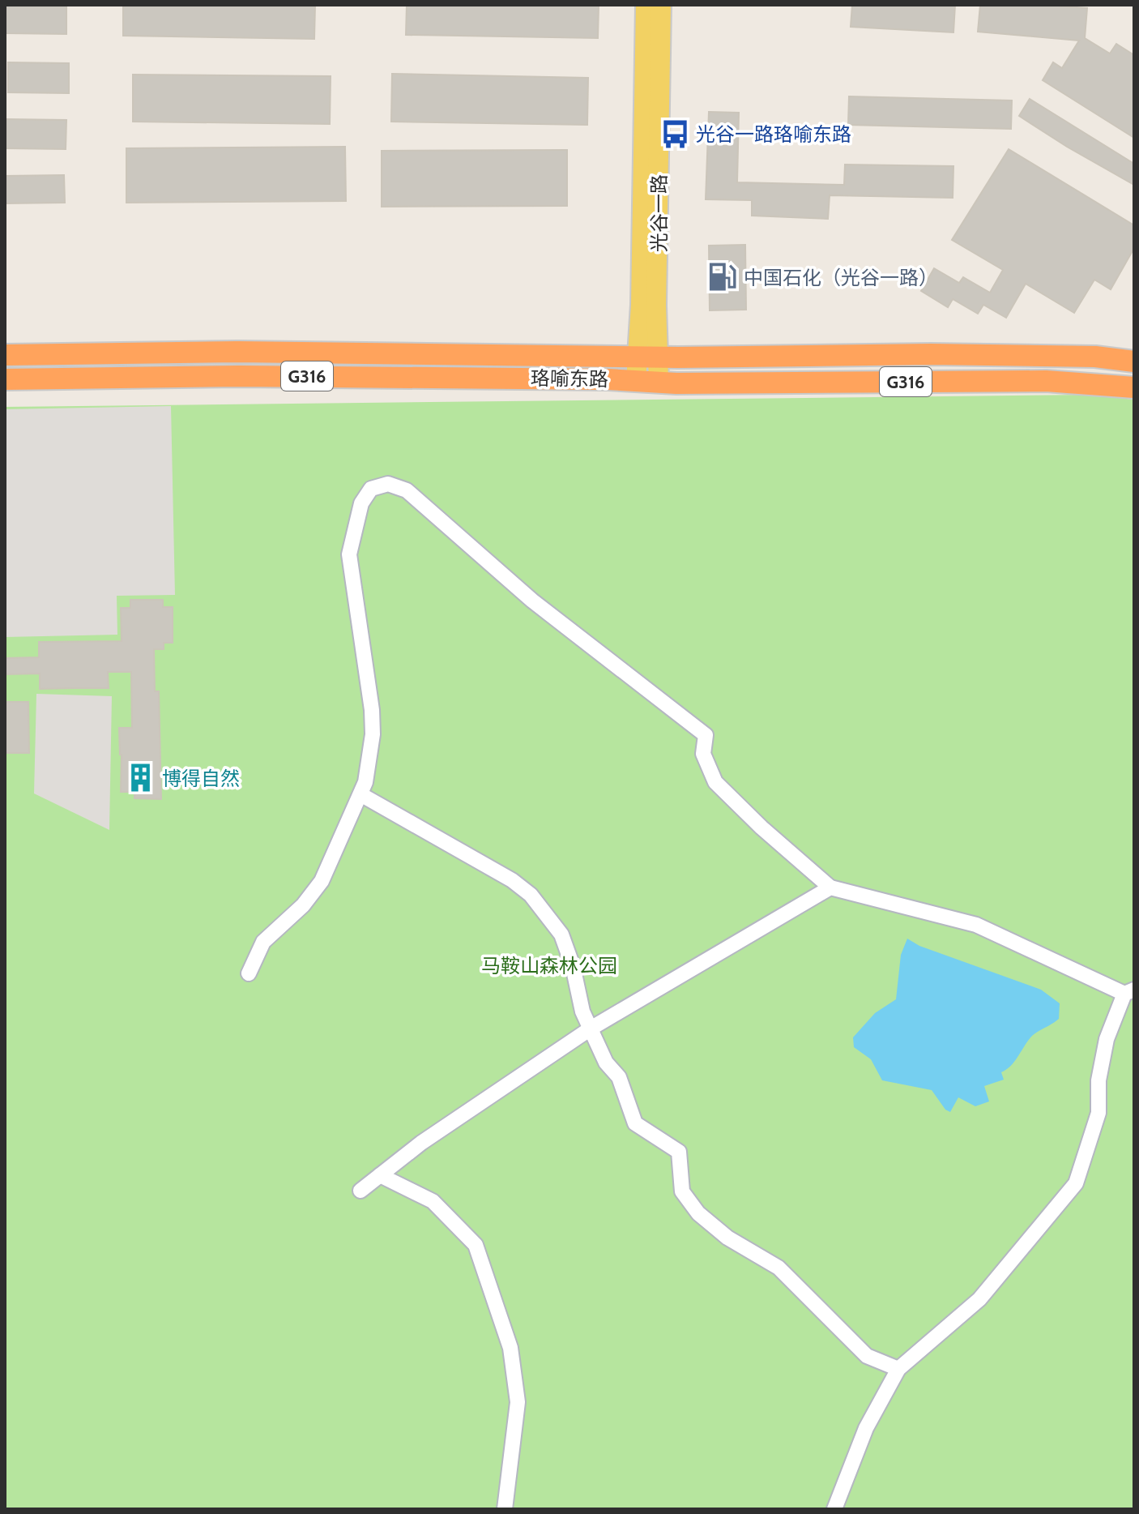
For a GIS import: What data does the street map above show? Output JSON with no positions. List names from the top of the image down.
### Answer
{
  "streets": {
    "highway": ["G316", "珞喻东路"],
    "main road": ["光谷一路"]
  },
  "crossings": [
    ["光谷一路", "珞喻东路"]
  ],
  "parks": ["马鞍山森林公园"],
  "places": {
    "bus stop": ["光谷一路珞喻东路"],
    "fuel station": ["中国石化（光谷一路）"],
    "building": ["博得自然"]
  }
}
